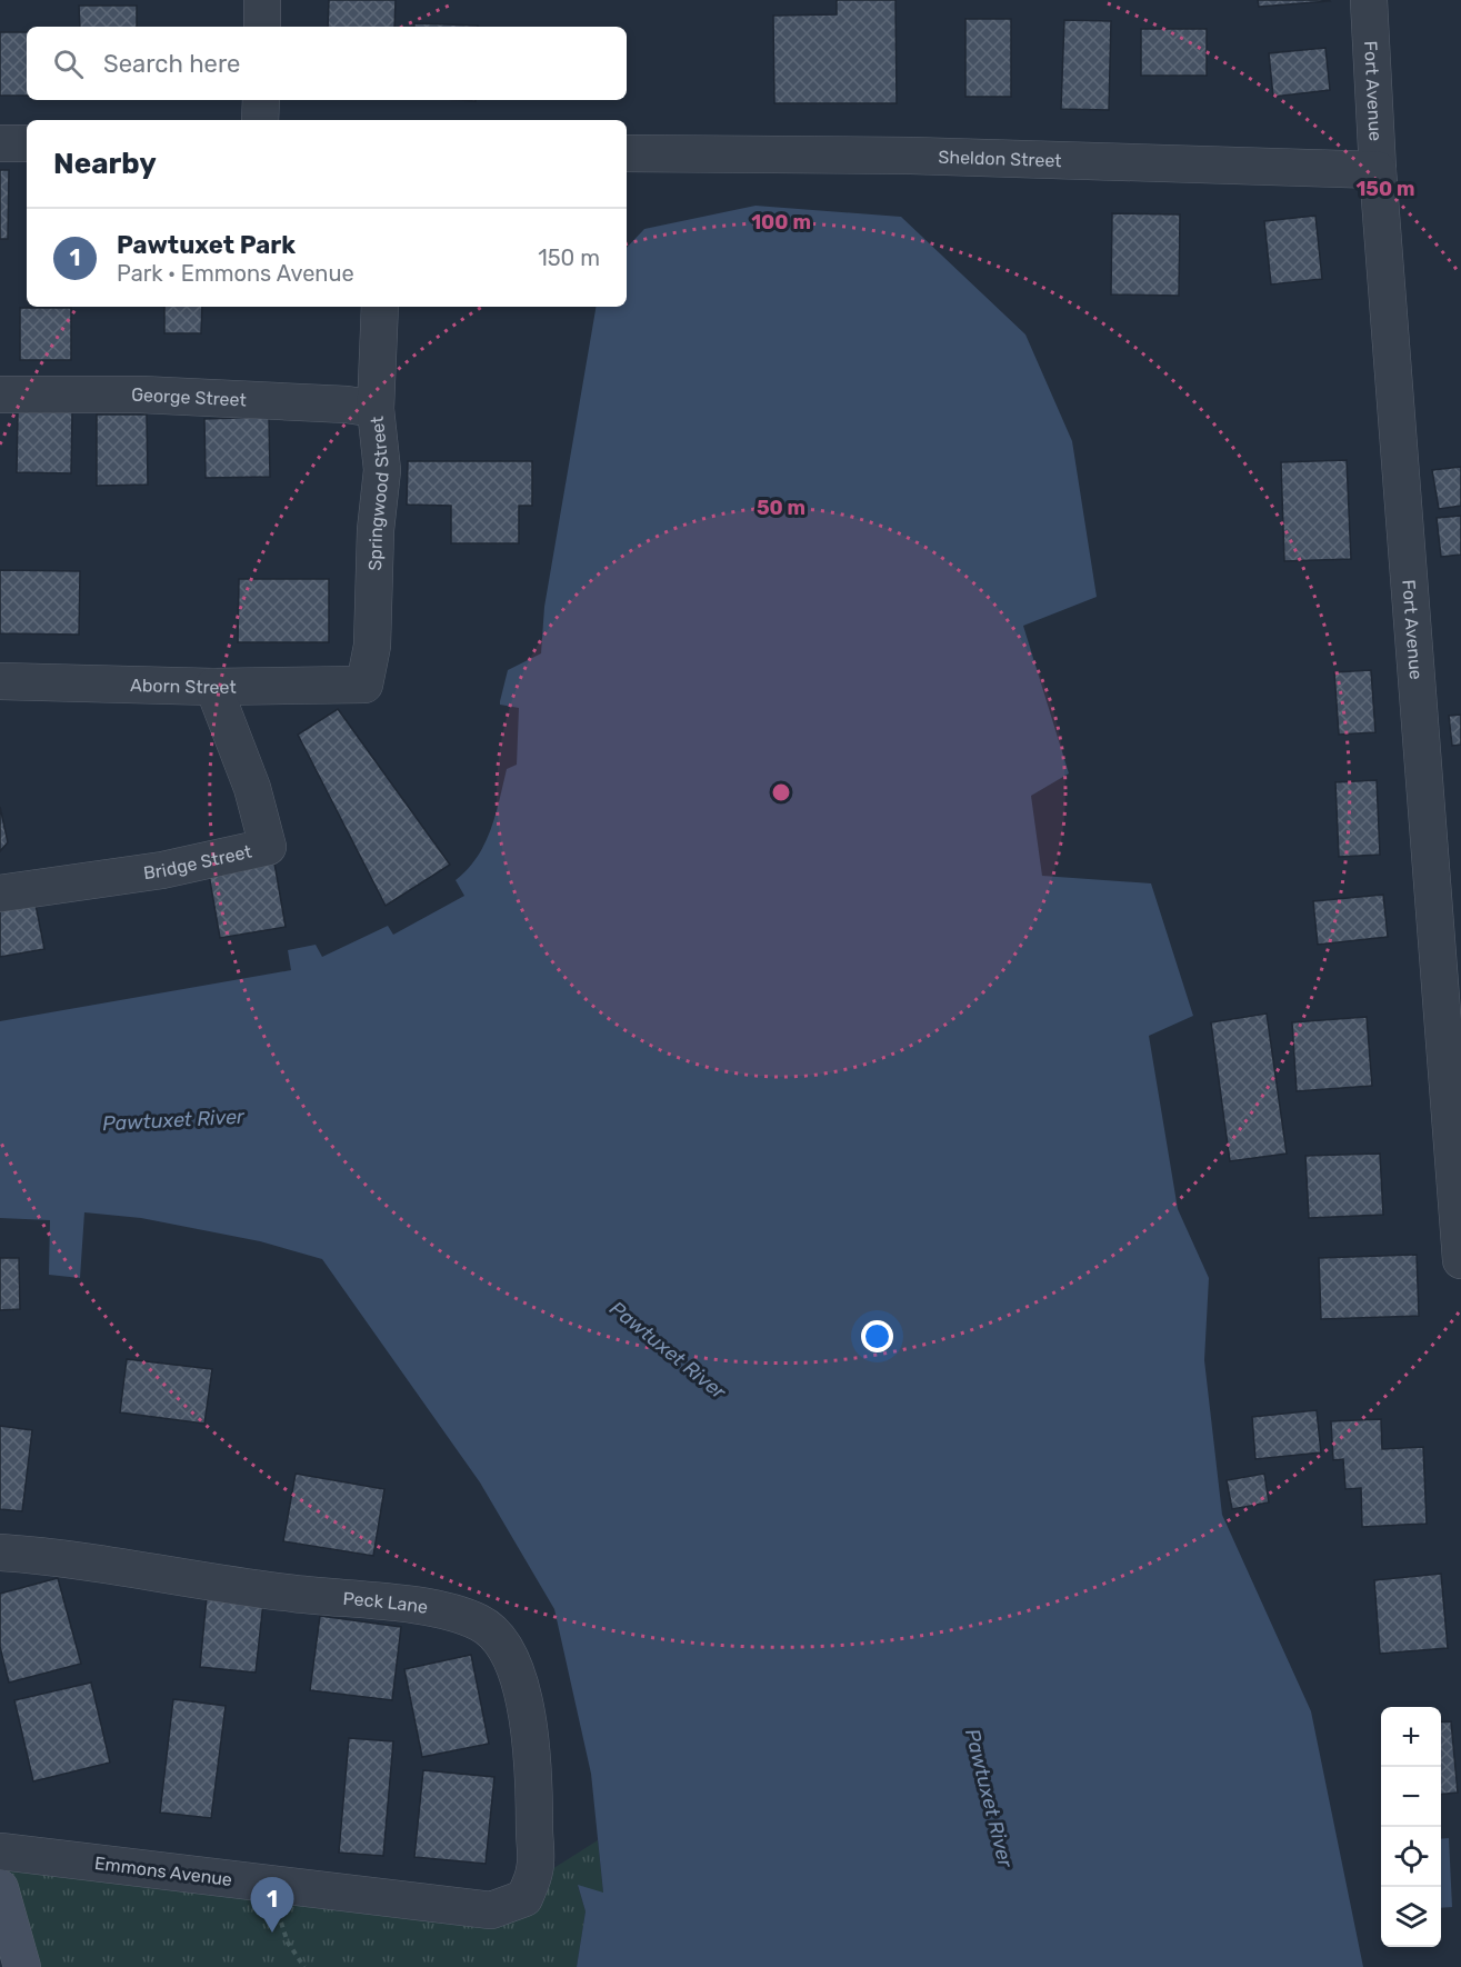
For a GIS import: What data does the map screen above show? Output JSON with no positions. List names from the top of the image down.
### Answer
{
  "streets": {
    "street": [
      "Fort Avenue",
      "Sheldon Street",
      "George Street",
      "Springwood Street",
      "Aborn Street",
      "Bridge Street",
      "Peck Lane",
      "Emmons Avenue"
    ]
  },
  "crossings": [
    ["Fort Avenue", "Sheldon Street"],
    ["George Street", "Springwood Street"],
    ["Springwood Street", "Aborn Street"],
    ["Aborn Street", "Bridge Street"],
    ["Peck Lane", "Emmons Avenue"]
  ],
  "water": ["Pawtuxet River"],
  "page": {
    "search": "Search here",
    "heading": "Nearby",
    "list": [
      {
        "mark": "1",
        "name": "Pawtuxet Park",
        "note": "Park · Emmons Avenue",
        "value": "150 m"
      }
    ],
    "map_buttons": ["+", "−"],
    "pins": "1"
  },
  "rings": ["150 m", "100 m", "50 m"]
}
